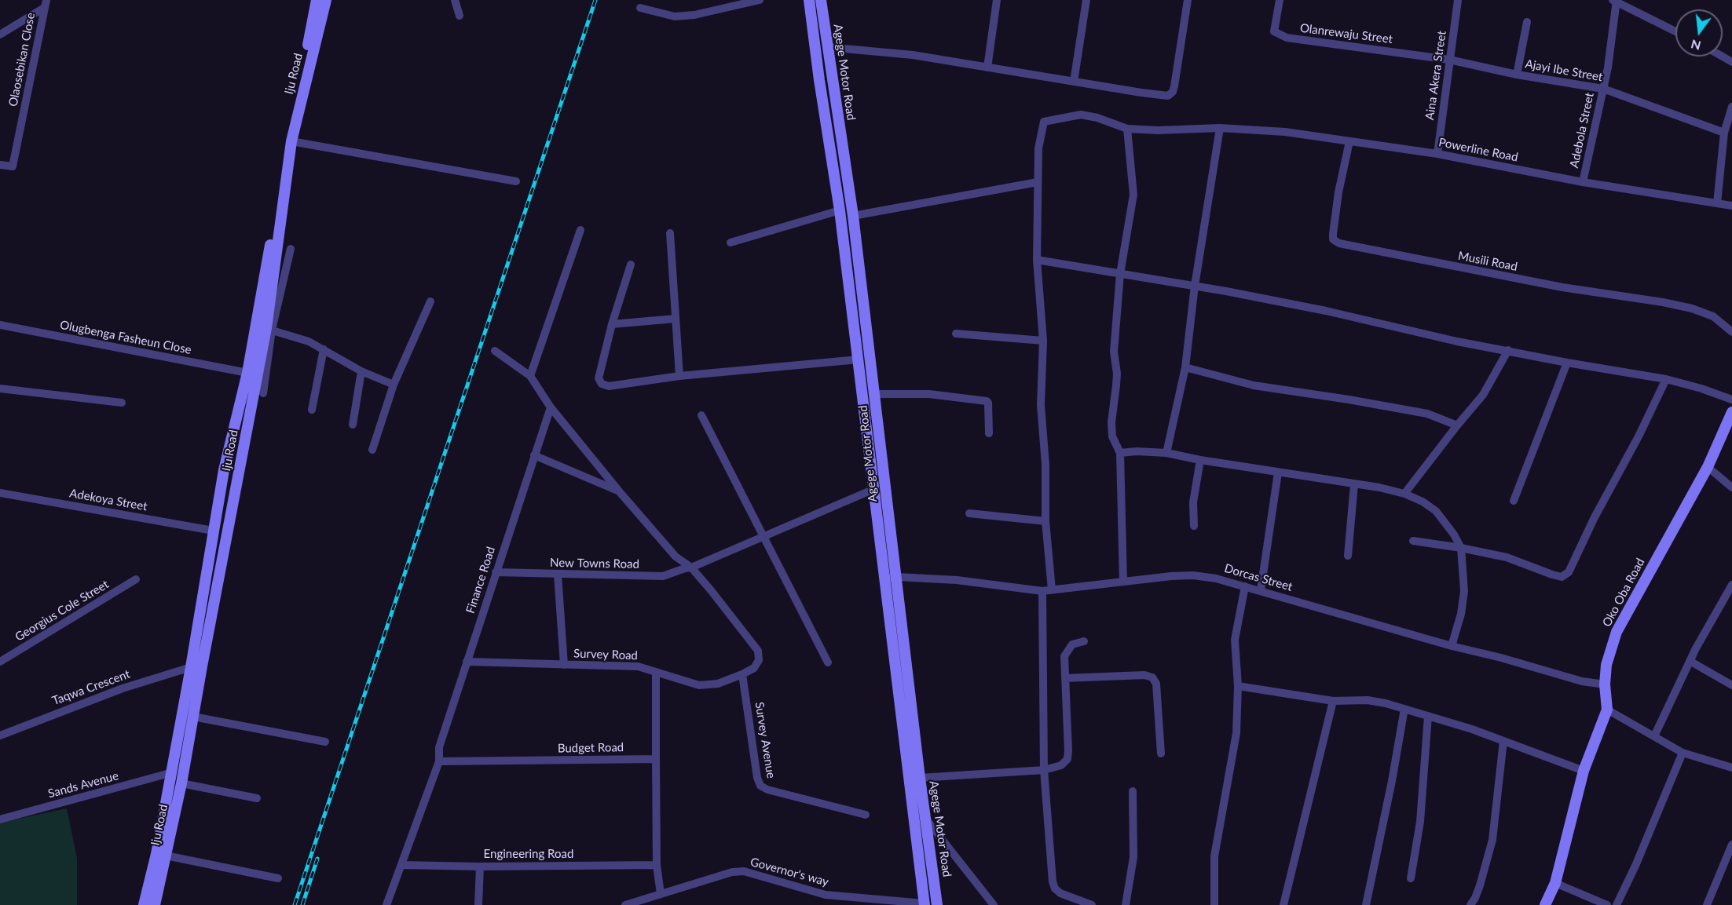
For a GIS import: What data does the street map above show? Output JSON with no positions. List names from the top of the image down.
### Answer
{
  "streets": {
    "main road": ["Agege Motor Road", "Iju Road", "Oko Oba Road"],
    "street": [
      "Olanrewaju Street",
      "Olaosebikan Close",
      "Ajayi Ibe Street",
      "Aina Akera Street",
      "Adebola Street",
      "Powerline Road",
      "Musili Road",
      "Olugbenga Fasheun Close",
      "Adekoya Street",
      "New Towns Road",
      "Dorcas Street",
      "Finance Road",
      "Georgius Cole Street",
      "Survey Road",
      "Taqwa Crescent",
      "Survey Avenue",
      "Budget Road",
      "Sands Avenue",
      "Engineering Road",
      "Governor's way"
    ]
  },
  "crossings": [
    ["Olanrewaju Street", "Ajayi Ibe Street"],
    ["Olanrewaju Street", "Aina Akera Street"],
    ["Ajayi Ibe Street", "Aina Akera Street"],
    ["Ajayi Ibe Street", "Adebola Street"],
    ["Agege Motor Road", "New Towns Road"],
    ["Agege Motor Road", "Dorcas Street"],
    ["Agege Motor Road", "Governor's way"],
    ["Iju Road", "Olugbenga Fasheun Close"],
    ["Iju Road", "Adekoya Street"],
    ["Iju Road", "Taqwa Crescent"],
    ["Iju Road", "Sands Avenue"],
    ["Aina Akera Street", "Powerline Road"],
    ["Adebola Street", "Powerline Road"],
    ["Powerline Road", "Musili Road"],
    ["New Towns Road", "Finance Road"],
    ["New Towns Road", "Survey Road"],
    ["Dorcas Street", "Oko Oba Road"],
    ["Finance Road", "Survey Road"],
    ["Finance Road", "Budget Road"],
    ["Finance Road", "Engineering Road"],
    ["Survey Road", "Survey Avenue"]
  ],
  "north": "bottom"
}
